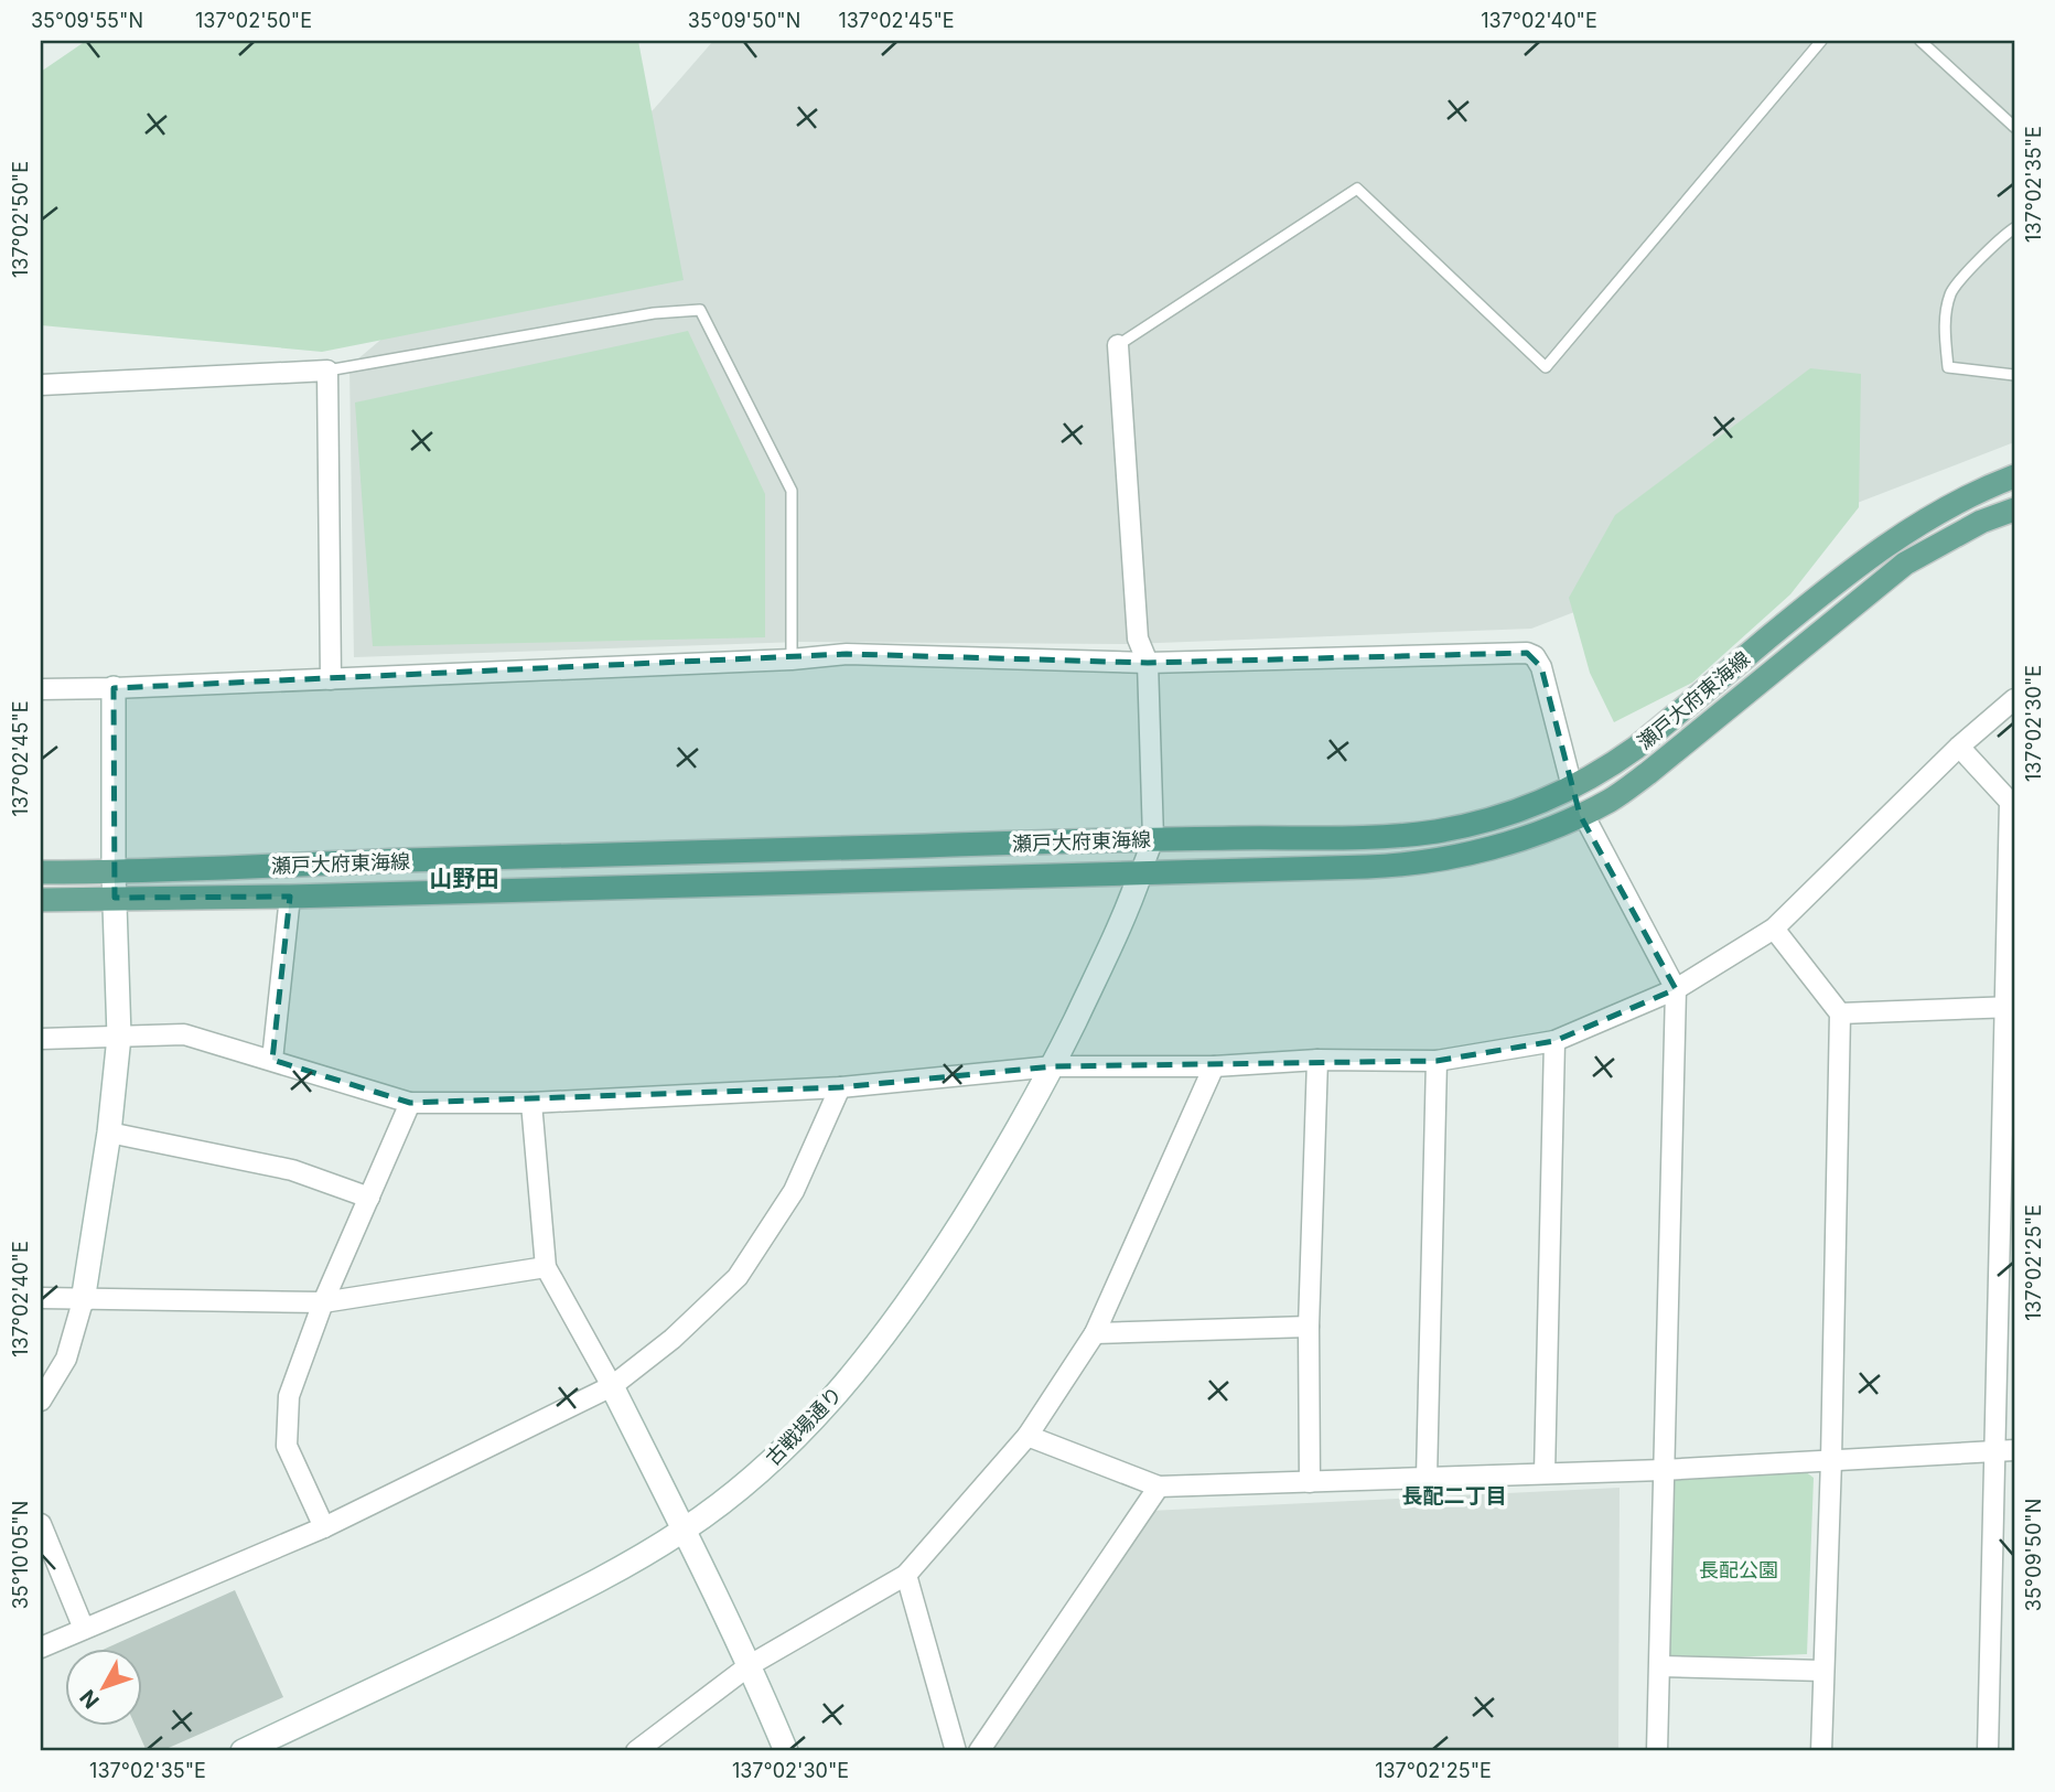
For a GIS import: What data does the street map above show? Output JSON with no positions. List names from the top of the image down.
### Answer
{
  "streets": {
    "main road": ["瀬戸大府東海線"],
    "street": ["古戦場通り"]
  },
  "crossings": [
    ["瀬戸大府東海線", "古戦場通り"]
  ],
  "districts": ["山野田", "長配二丁目"],
  "parks": ["長配公園"],
  "north": "bottom left",
  "coordinates": [
    "35°09'55\"N",
    "137°02'50\"E",
    "35°09'50\"N",
    "137°02'45\"E",
    "137°02'40\"E",
    "137°02'35\"E",
    "137°02'30\"E",
    "137°02'25\"E",
    "35°10'05\"N"
  ]
}
